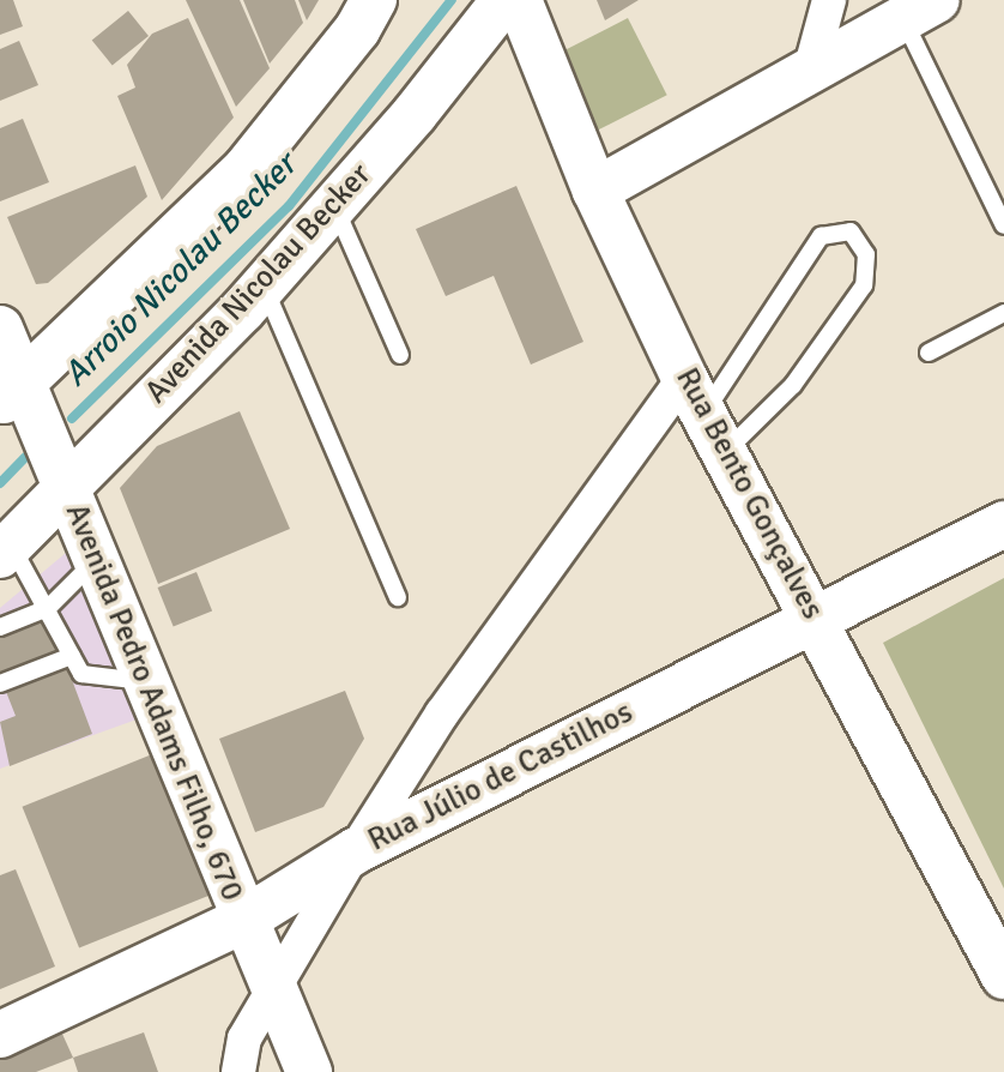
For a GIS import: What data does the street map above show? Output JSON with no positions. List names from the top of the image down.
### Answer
{
  "streets": {
    "main road": [
      "Avenida Nicolau Becker",
      "Rua Bento Gonçalves",
      "Avenida Pedro Adams Filho, 670",
      "Rua Júlio de Castilhos"
    ]
  },
  "crossings": [
    ["Avenida Nicolau Becker", "Avenida Pedro Adams Filho, 670"],
    ["Rua Bento Gonçalves", "Rua Júlio de Castilhos"],
    ["Avenida Pedro Adams Filho, 670", "Rua Júlio de Castilhos"]
  ],
  "water": ["Arroio Nicolau Becker"]
}
